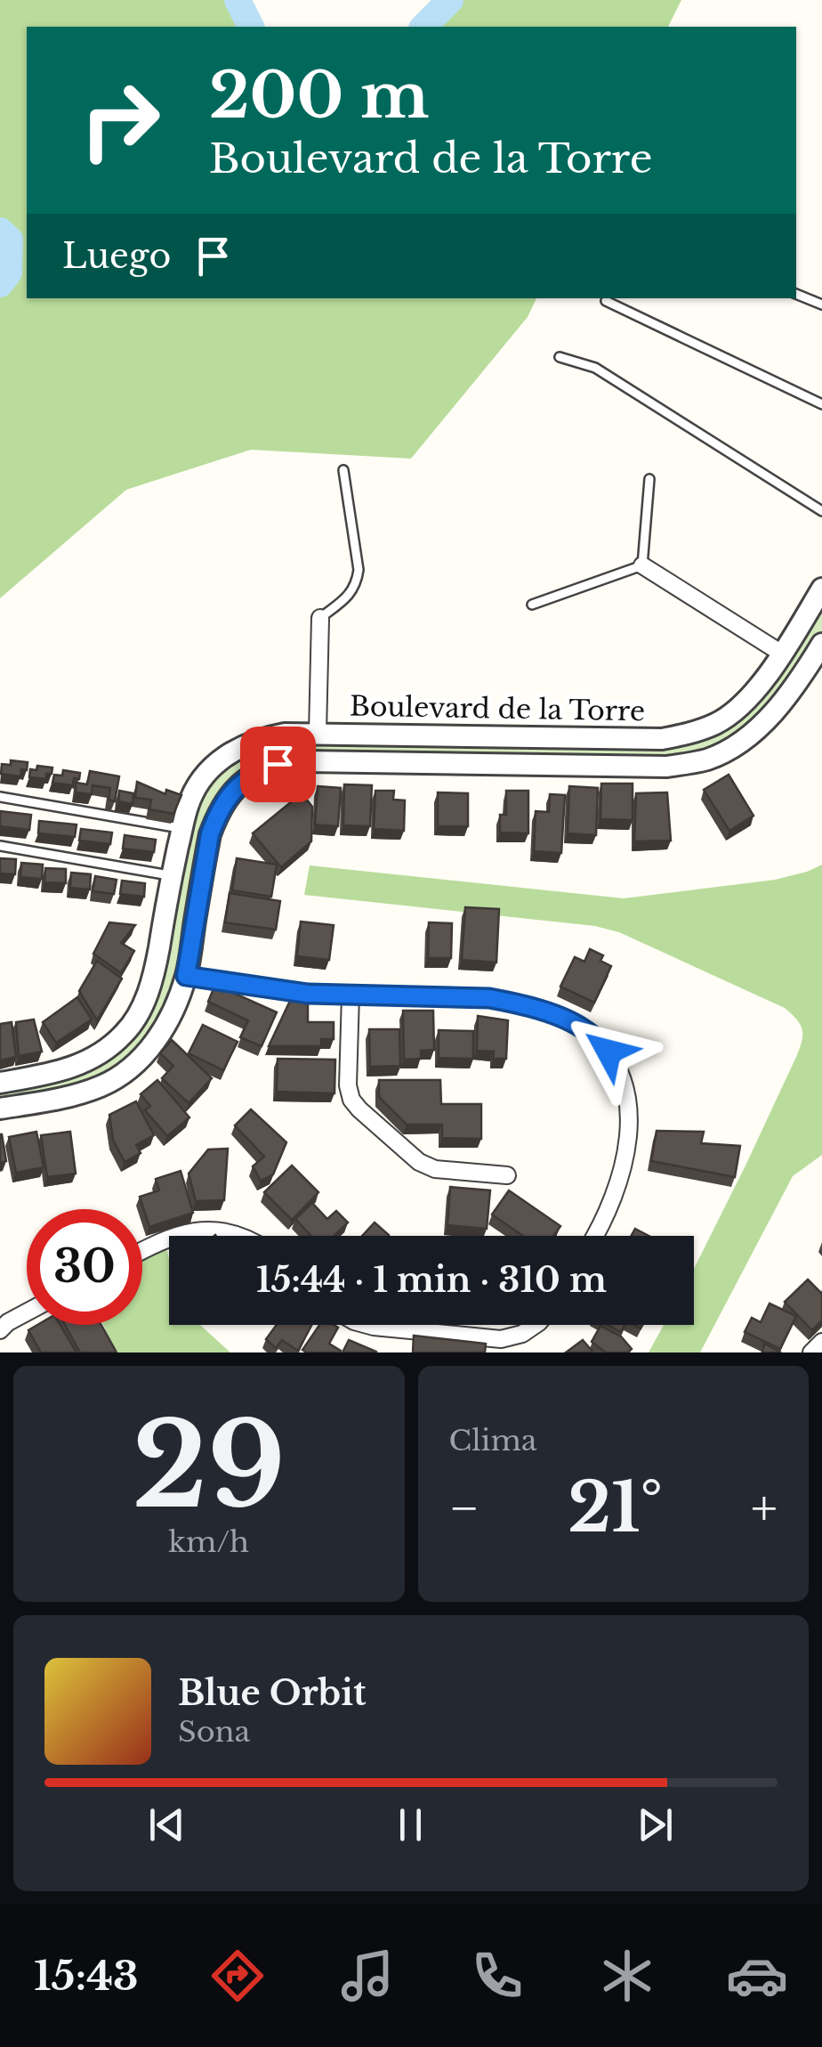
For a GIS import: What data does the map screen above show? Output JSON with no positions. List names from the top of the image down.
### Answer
{
  "streets": {
    "street": ["Boulevard de la Torre"]
  },
  "page": {
    "turn": ["200 m", "Boulevard de la Torre"],
    "then": "Luego",
    "limit": "30",
    "trip": "15:44 · 1 min · 310 m",
    "tile": [
      ["29", "km/h"],
      "Clima"
    ],
    "heat": ["−", "21°", "+"],
    "song": ["Blue Orbit", "Sona"],
    "tabs": "15:43"
  }
}
